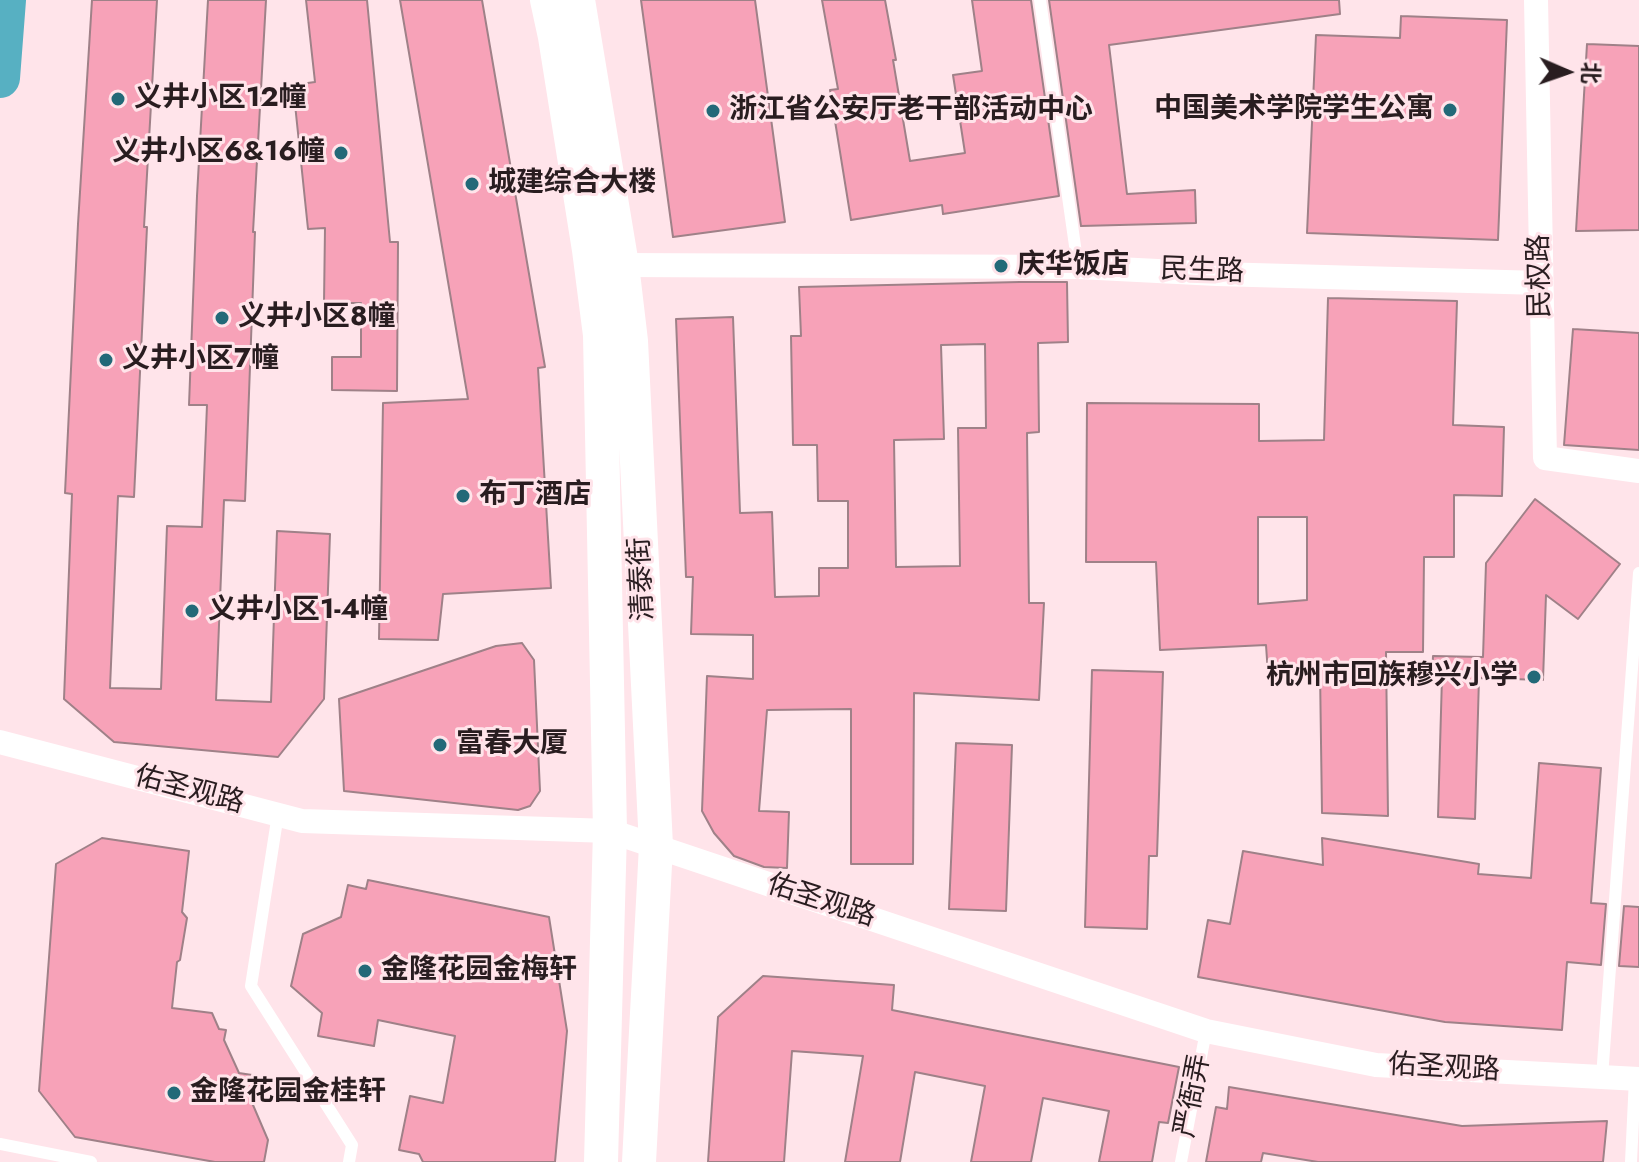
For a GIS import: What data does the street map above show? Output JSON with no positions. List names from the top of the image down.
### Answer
{
  "streets": {
    "main road": ["清泰街"],
    "street": ["民生路", "民权路", "佑圣观路"],
    "lane": ["严衙弄"]
  },
  "crossings": [
    ["民生路", "民权路"],
    ["民生路", "清泰街"],
    ["清泰街", "佑圣观路"],
    ["佑圣观路", "严衙弄"]
  ],
  "places": [
    "义井小区12幢",
    "中国美术学院学生公寓",
    "浙江省公安厅老干部活动中心",
    "义井小区6&16幢",
    "城建综合大楼",
    "庆华饭店",
    "义井小区8幢",
    "义井小区7幢",
    "布丁酒店",
    "义井小区1-4幢",
    "杭州市回族穆兴小学",
    "富春大厦",
    "金隆花园金梅轩",
    "金隆花园金桂轩"
  ],
  "north": "right"
}
